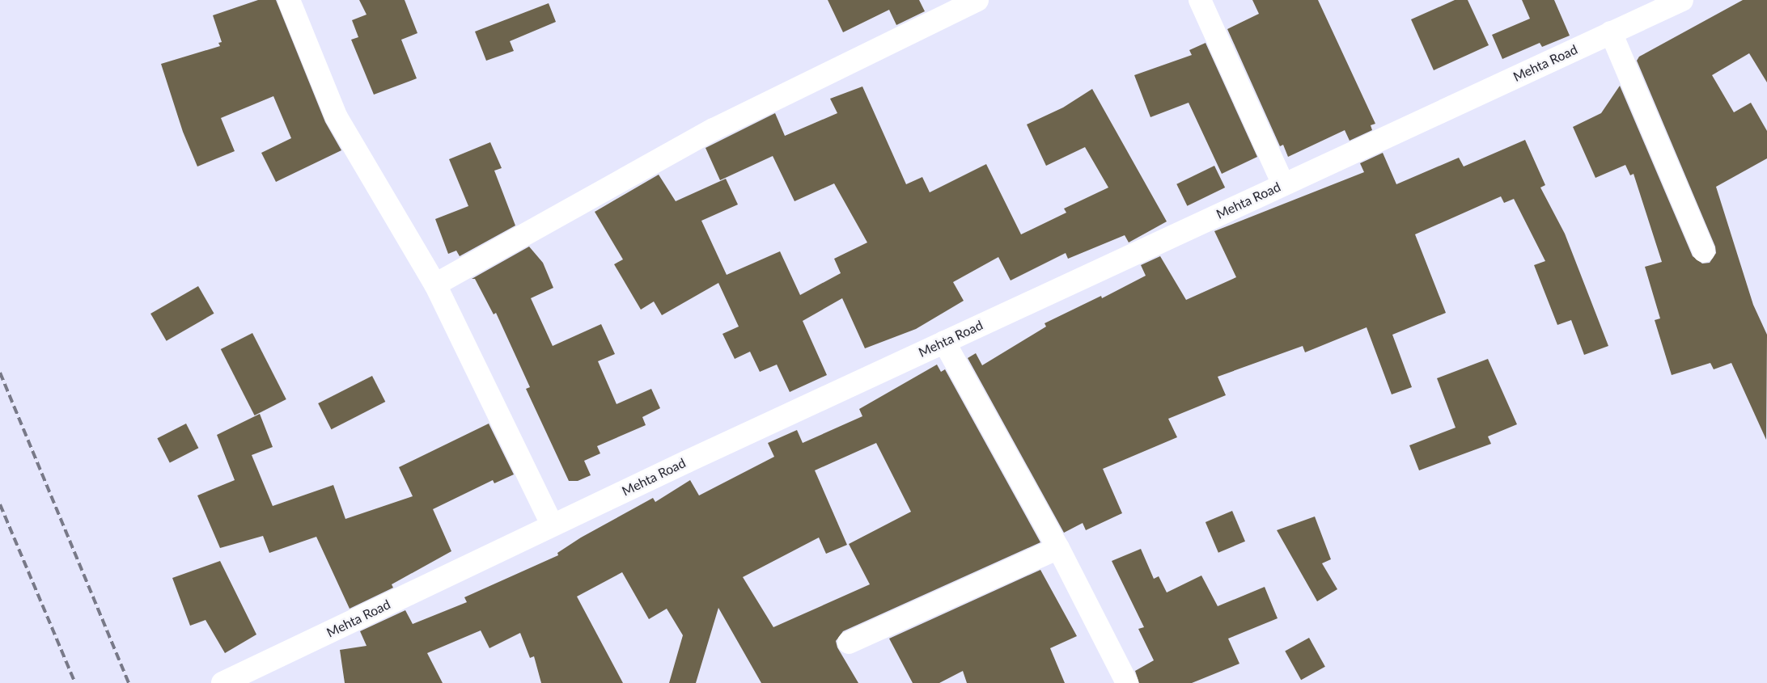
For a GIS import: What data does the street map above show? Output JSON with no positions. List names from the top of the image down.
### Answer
{
  "streets": {
    "street": ["Mehta Road"]
  }
}
